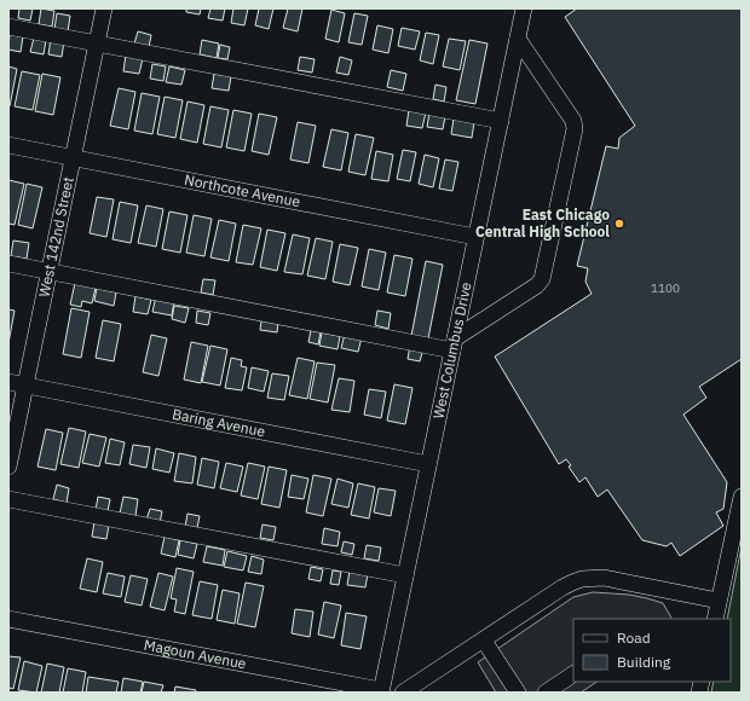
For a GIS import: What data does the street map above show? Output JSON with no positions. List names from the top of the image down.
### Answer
{
  "streets": {
    "street": [
      "Northcote Avenue",
      "West 142nd Street",
      "West Columbus Drive",
      "Baring Avenue",
      "Magoun Avenue"
    ]
  },
  "crossings": [
    ["Northcote Avenue", "West 142nd Street"],
    ["Northcote Avenue", "West Columbus Drive"],
    ["West 142nd Street", "Baring Avenue"],
    ["West Columbus Drive", "Baring Avenue"],
    ["West Columbus Drive", "Magoun Avenue"]
  ],
  "places": ["East Chicago Central High School"],
  "house_numbers": ["1100"],
  "legend": ["Road", "Building"]
}
